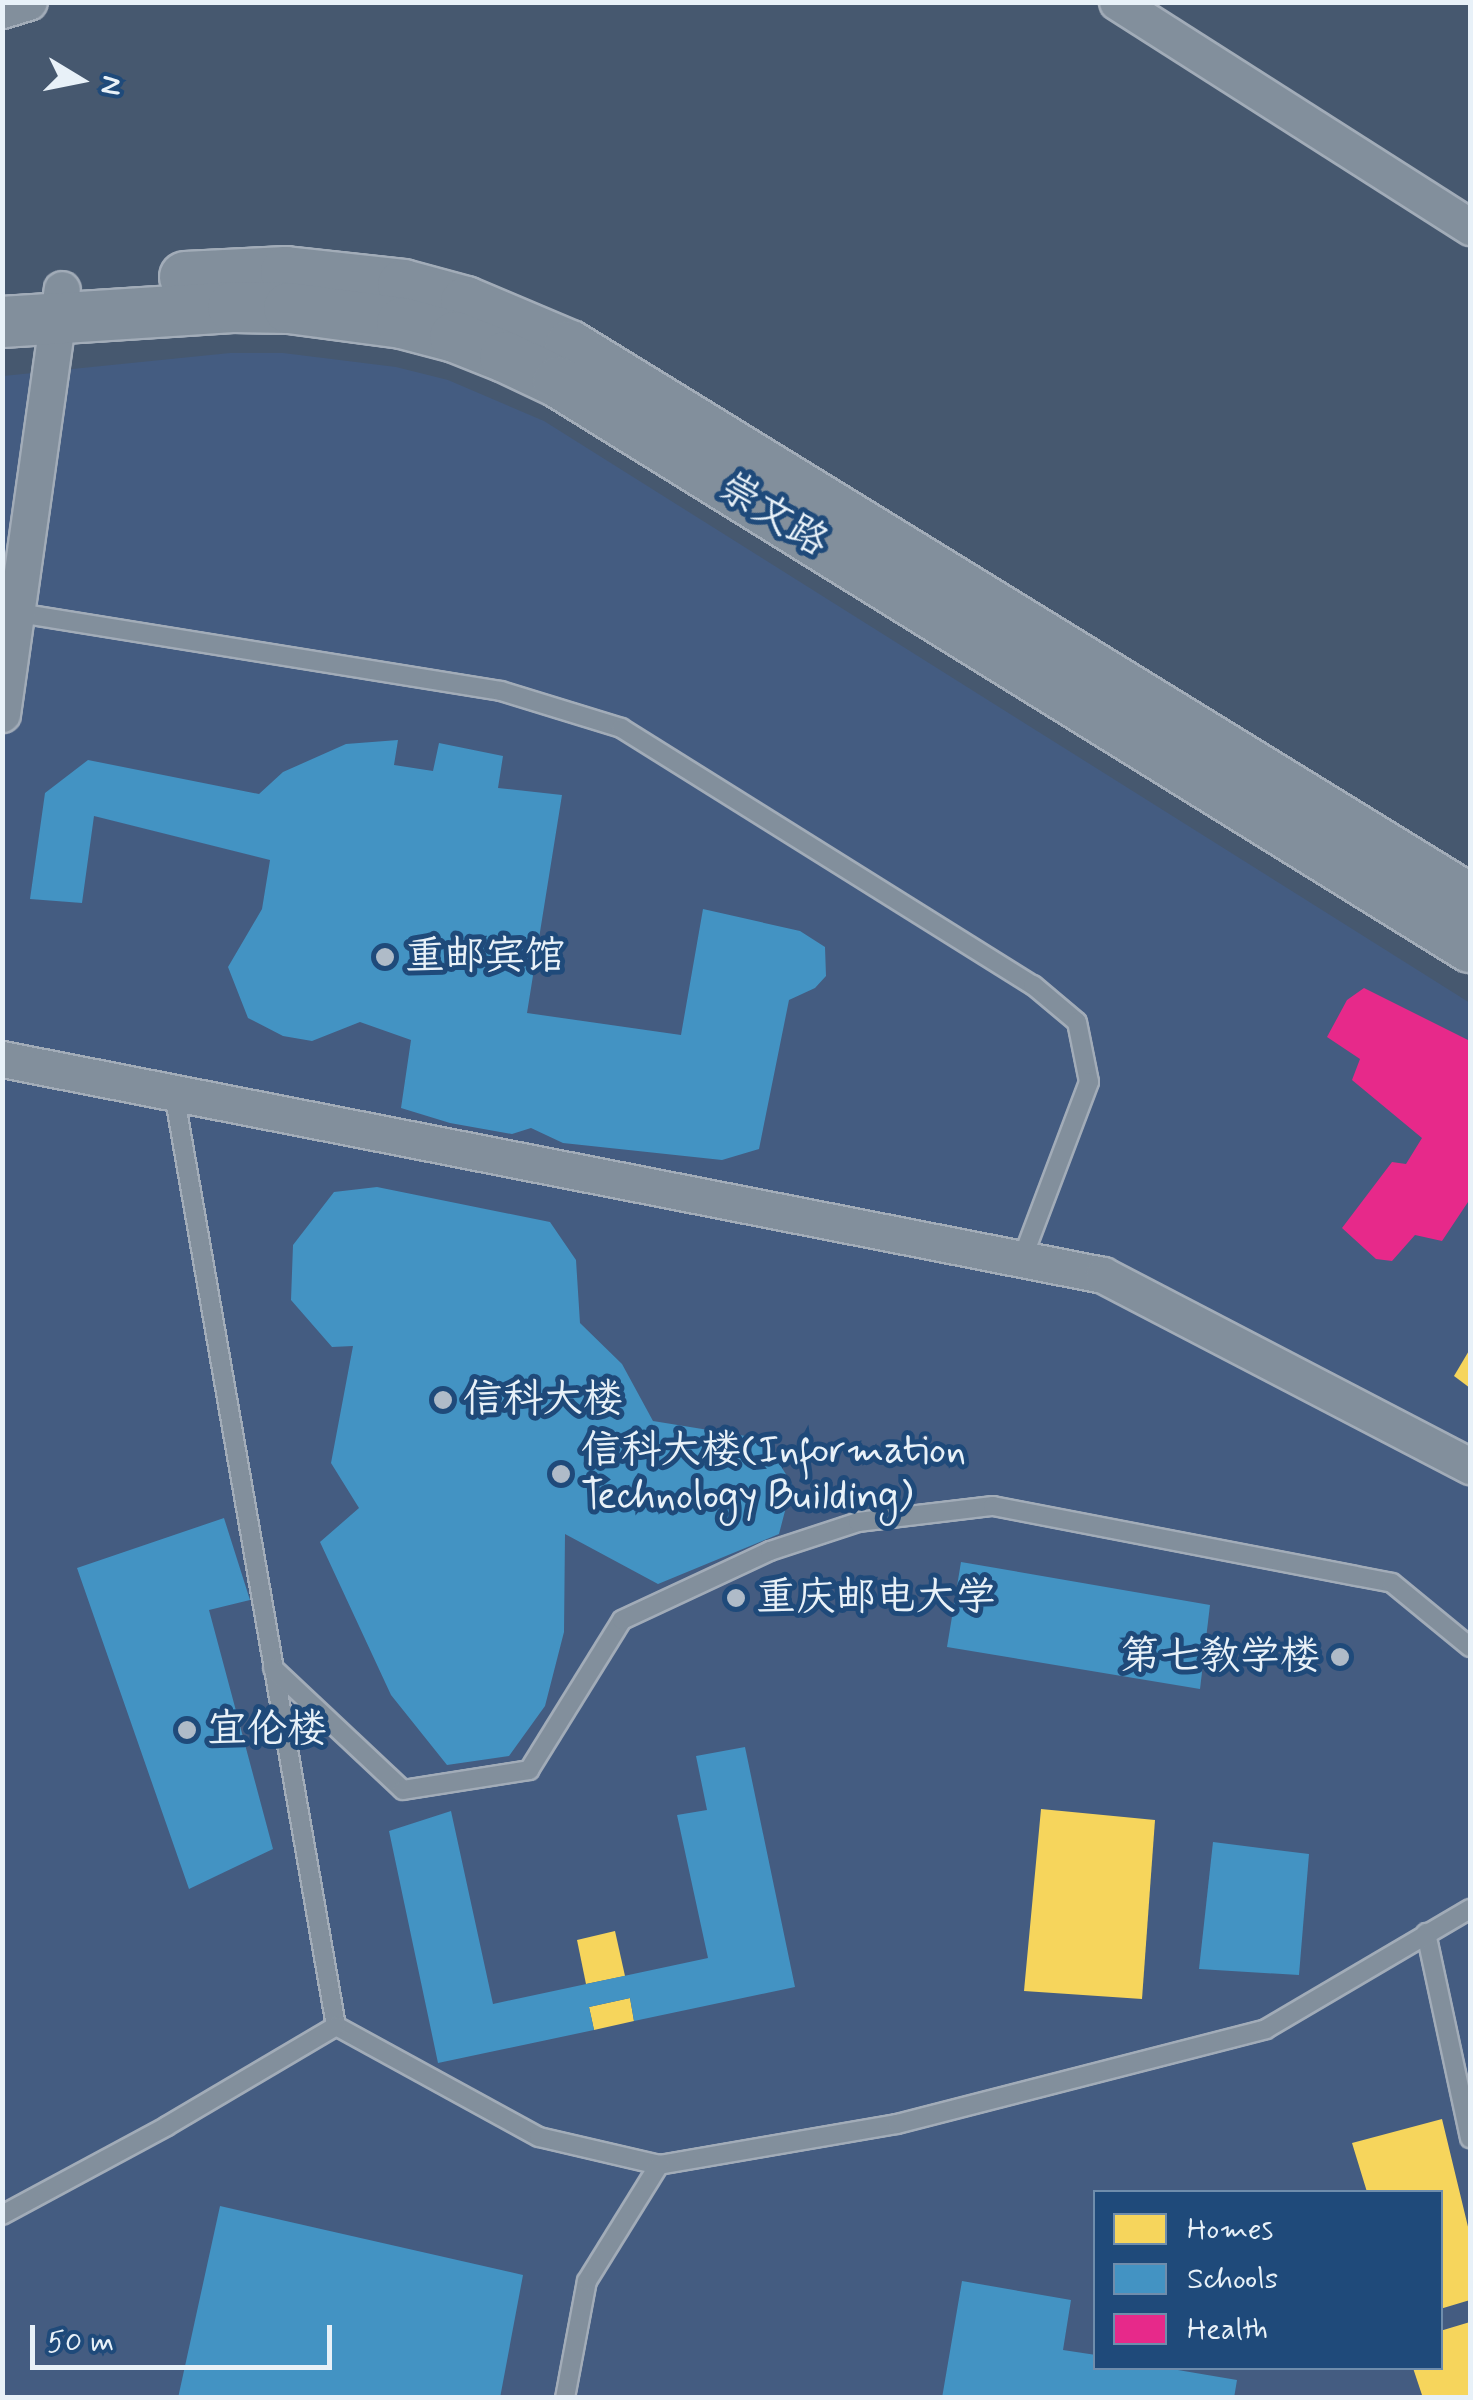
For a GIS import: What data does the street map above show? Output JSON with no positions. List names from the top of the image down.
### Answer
{
  "streets": {
    "main road": ["崇文路"]
  },
  "places": [
    "重邮宾馆",
    "信科大楼",
    "信科大楼(Information Technology Building)",
    "重庆邮电大学",
    "第七教学楼",
    "宜伦楼"
  ],
  "legend": ["Homes", "Schools", "Health"],
  "scale_bar": "50 m",
  "north": "right"
}
